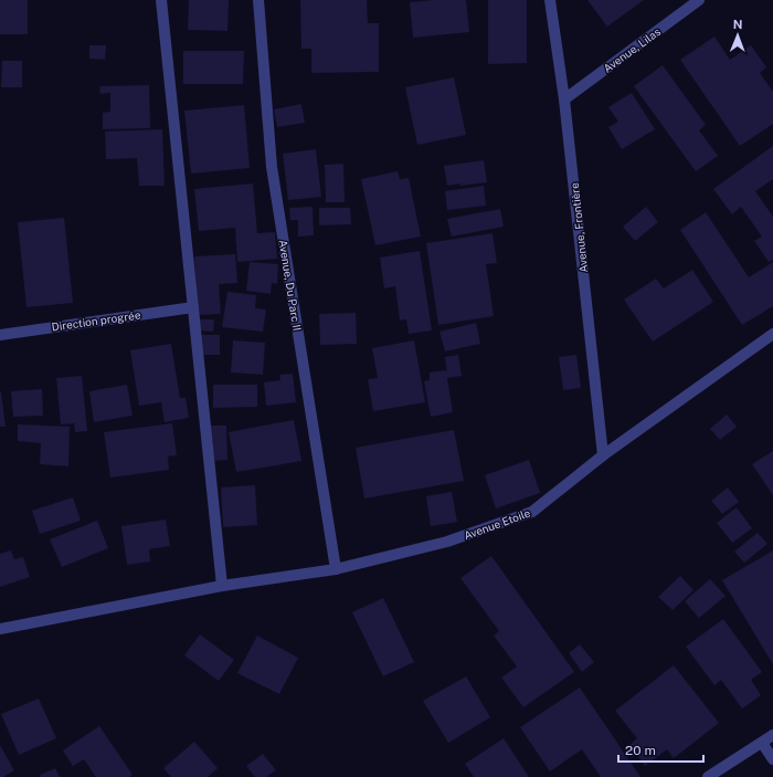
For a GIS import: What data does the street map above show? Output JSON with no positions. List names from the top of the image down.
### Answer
{
  "streets": {
    "street": [
      "Avenue, Lilas",
      "Avenue, Frontière",
      "Avenue, Du Parc II",
      "Direction progrée",
      "Avenue Etoile"
    ]
  },
  "crossings": [
    ["Avenue, Lilas", "Avenue, Frontière"],
    ["Avenue, Frontière", "Avenue Etoile"],
    ["Avenue, Du Parc II", "Avenue Etoile"]
  ],
  "scale_bar": "20 m",
  "north": "top"
}
